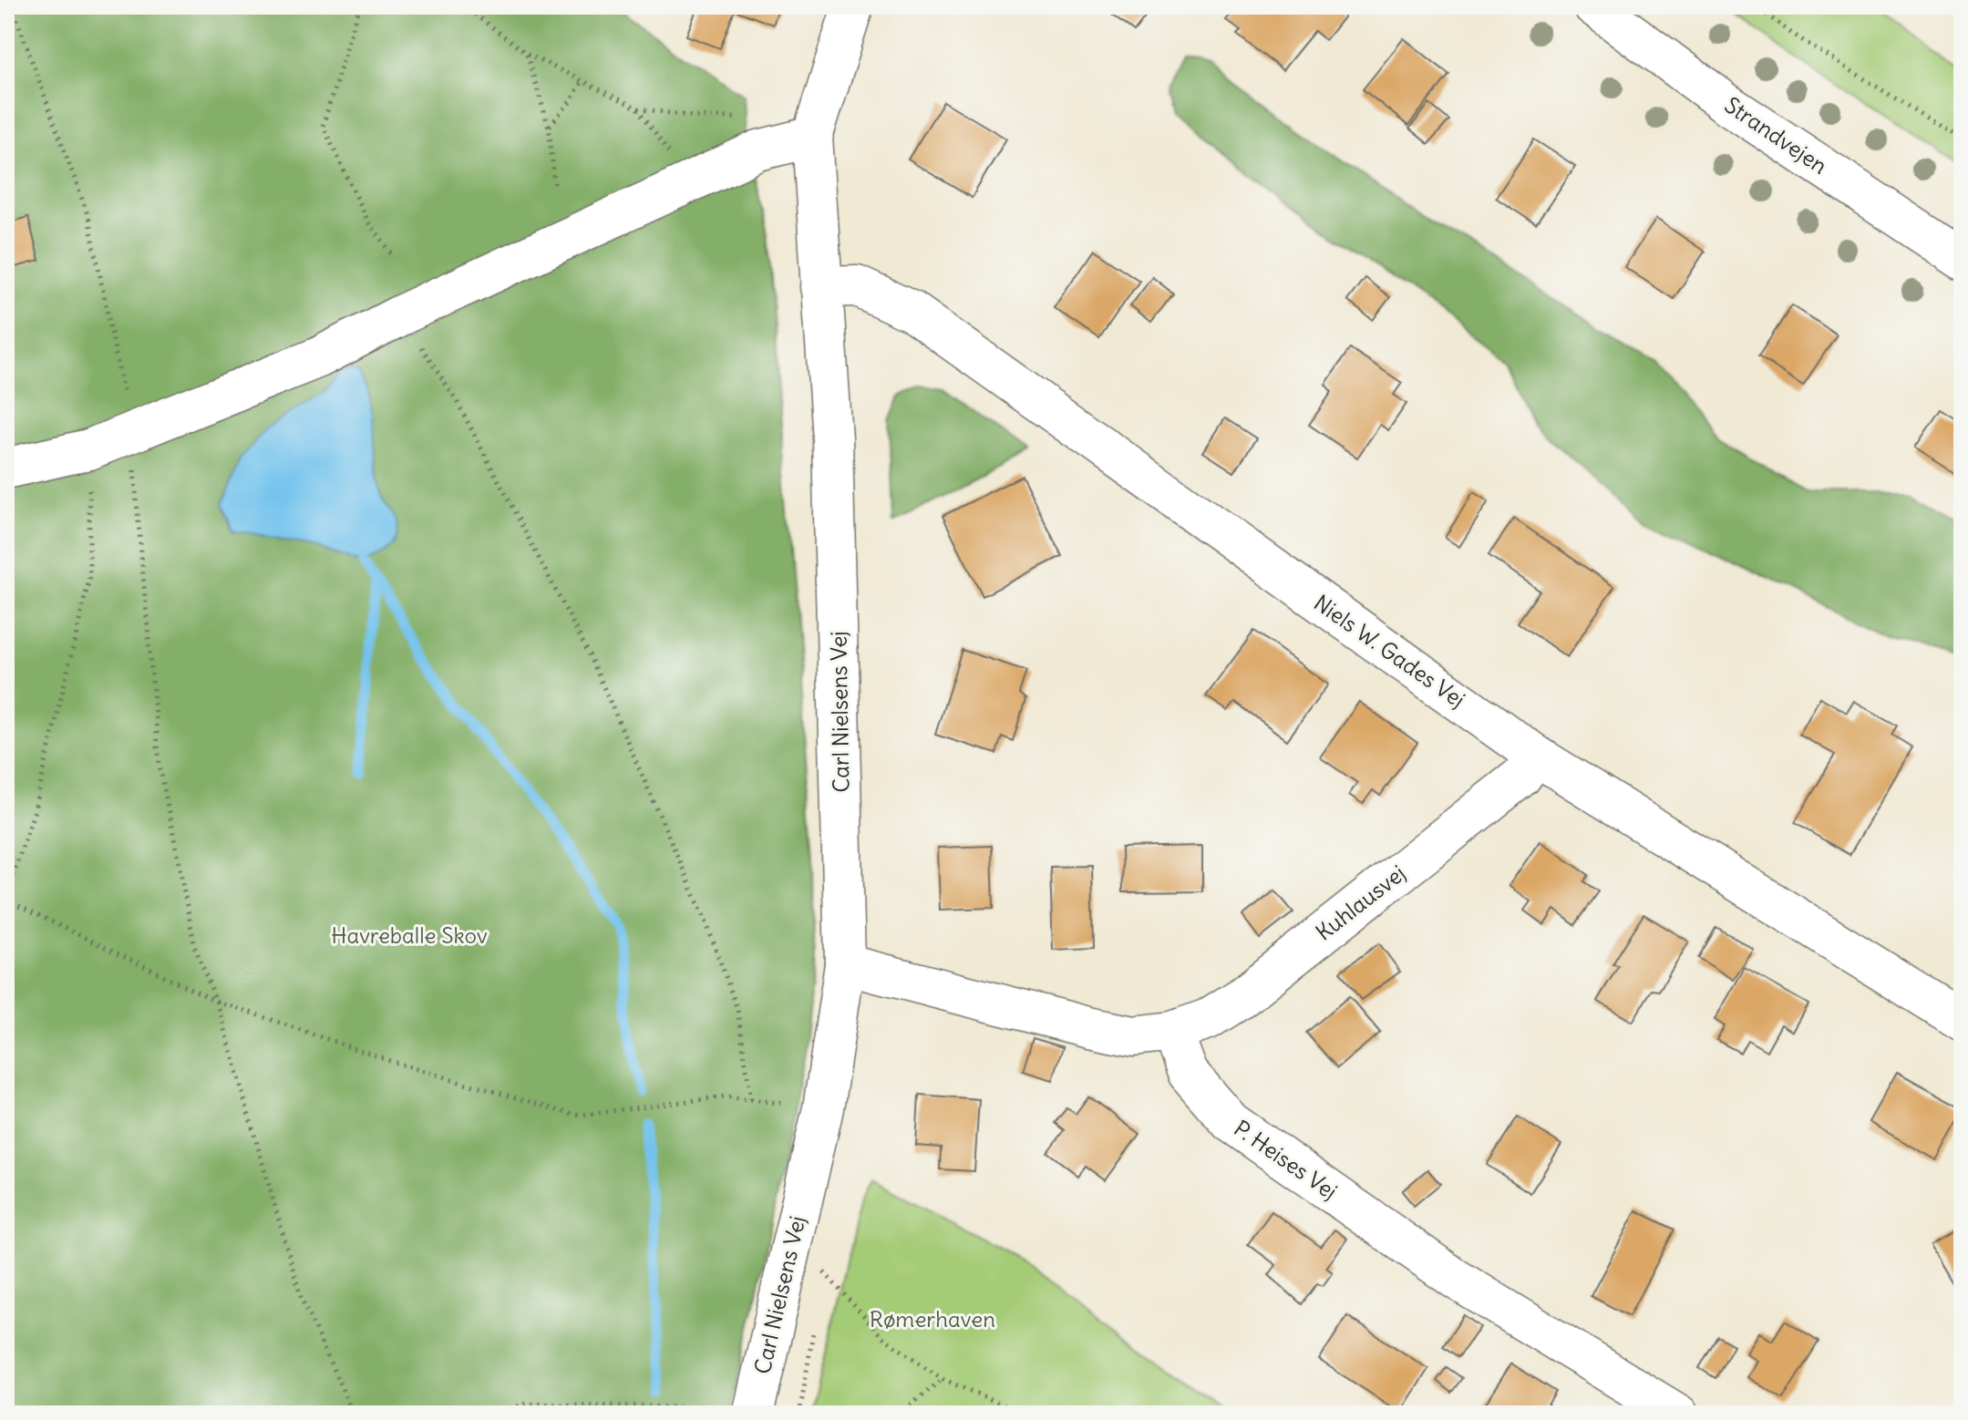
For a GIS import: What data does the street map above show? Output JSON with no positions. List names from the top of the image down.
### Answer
{
  "streets": {
    "street": [
      "Strandvejen",
      "Niels W. Gades Vej",
      "Carl Nielsens Vej",
      "Kuhlausvej",
      "P. Heises Vej"
    ]
  },
  "crossings": [
    ["Niels W. Gades Vej", "Carl Nielsens Vej"],
    ["Niels W. Gades Vej", "Kuhlausvej"],
    ["Kuhlausvej", "P. Heises Vej"]
  ],
  "parks": ["Havreballe Skov", "Rømerhaven"]
}
